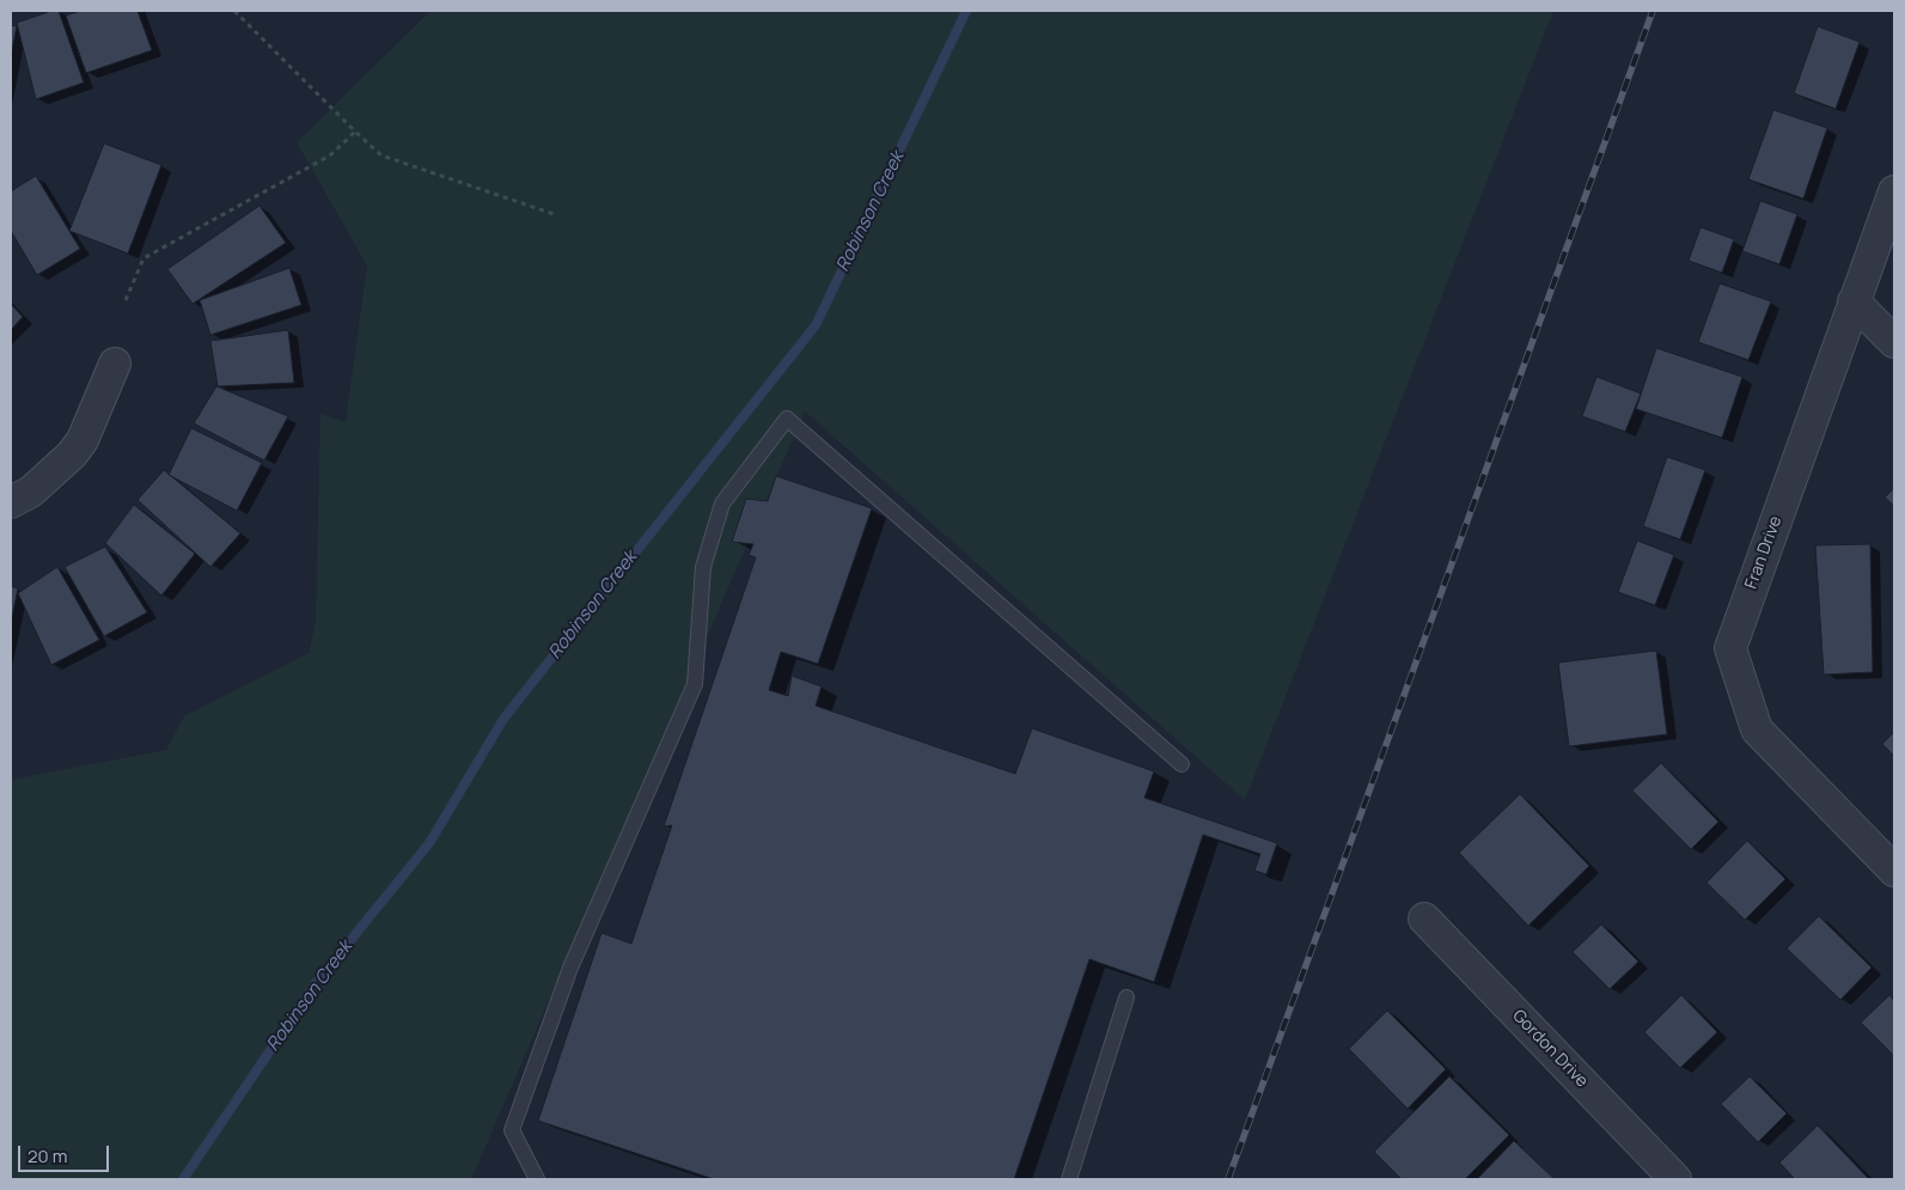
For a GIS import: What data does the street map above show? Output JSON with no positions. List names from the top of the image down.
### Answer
{
  "streets": {
    "street": ["Fran Drive", "Gordon Drive"]
  },
  "water": ["Robinson Creek"],
  "scale_bar": "20 m"
}
